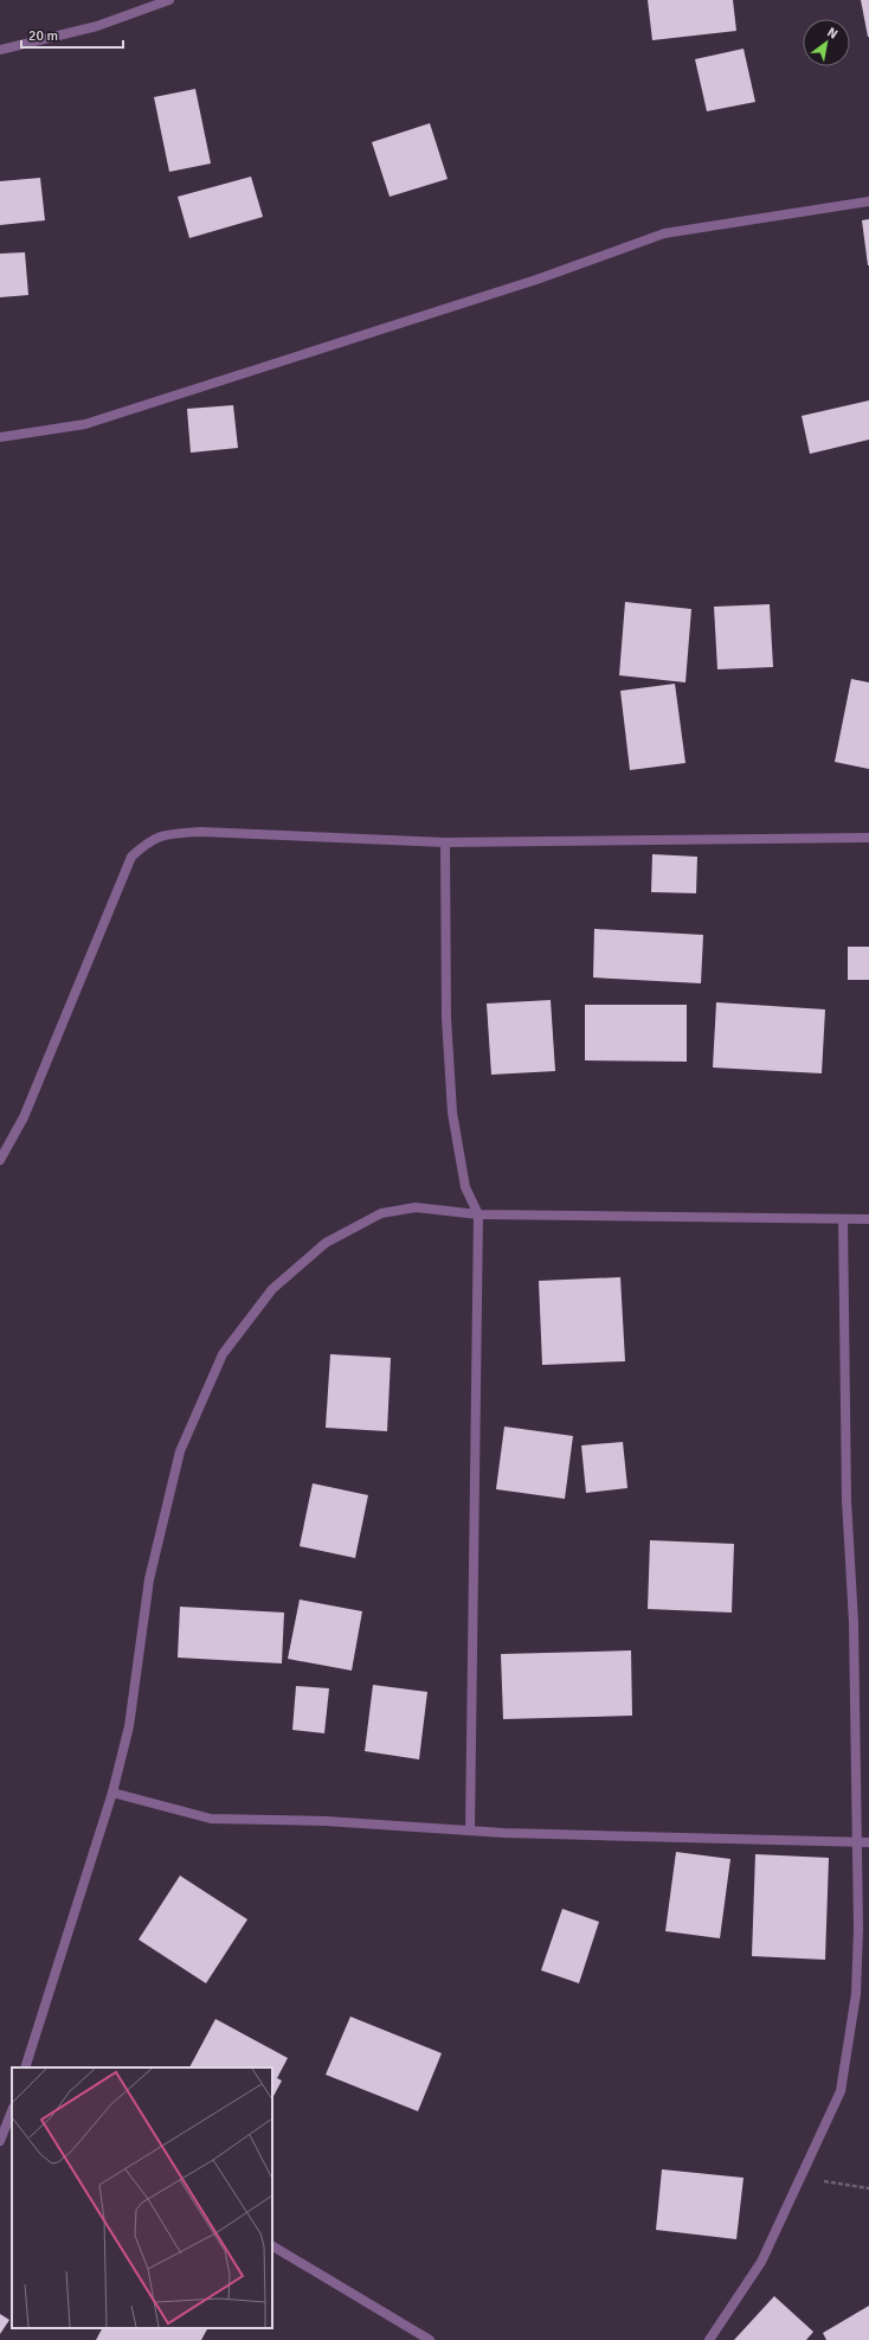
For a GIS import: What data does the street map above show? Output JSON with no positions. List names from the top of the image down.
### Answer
{
  "scale_bar": "20 m",
  "north": "top right"
}
